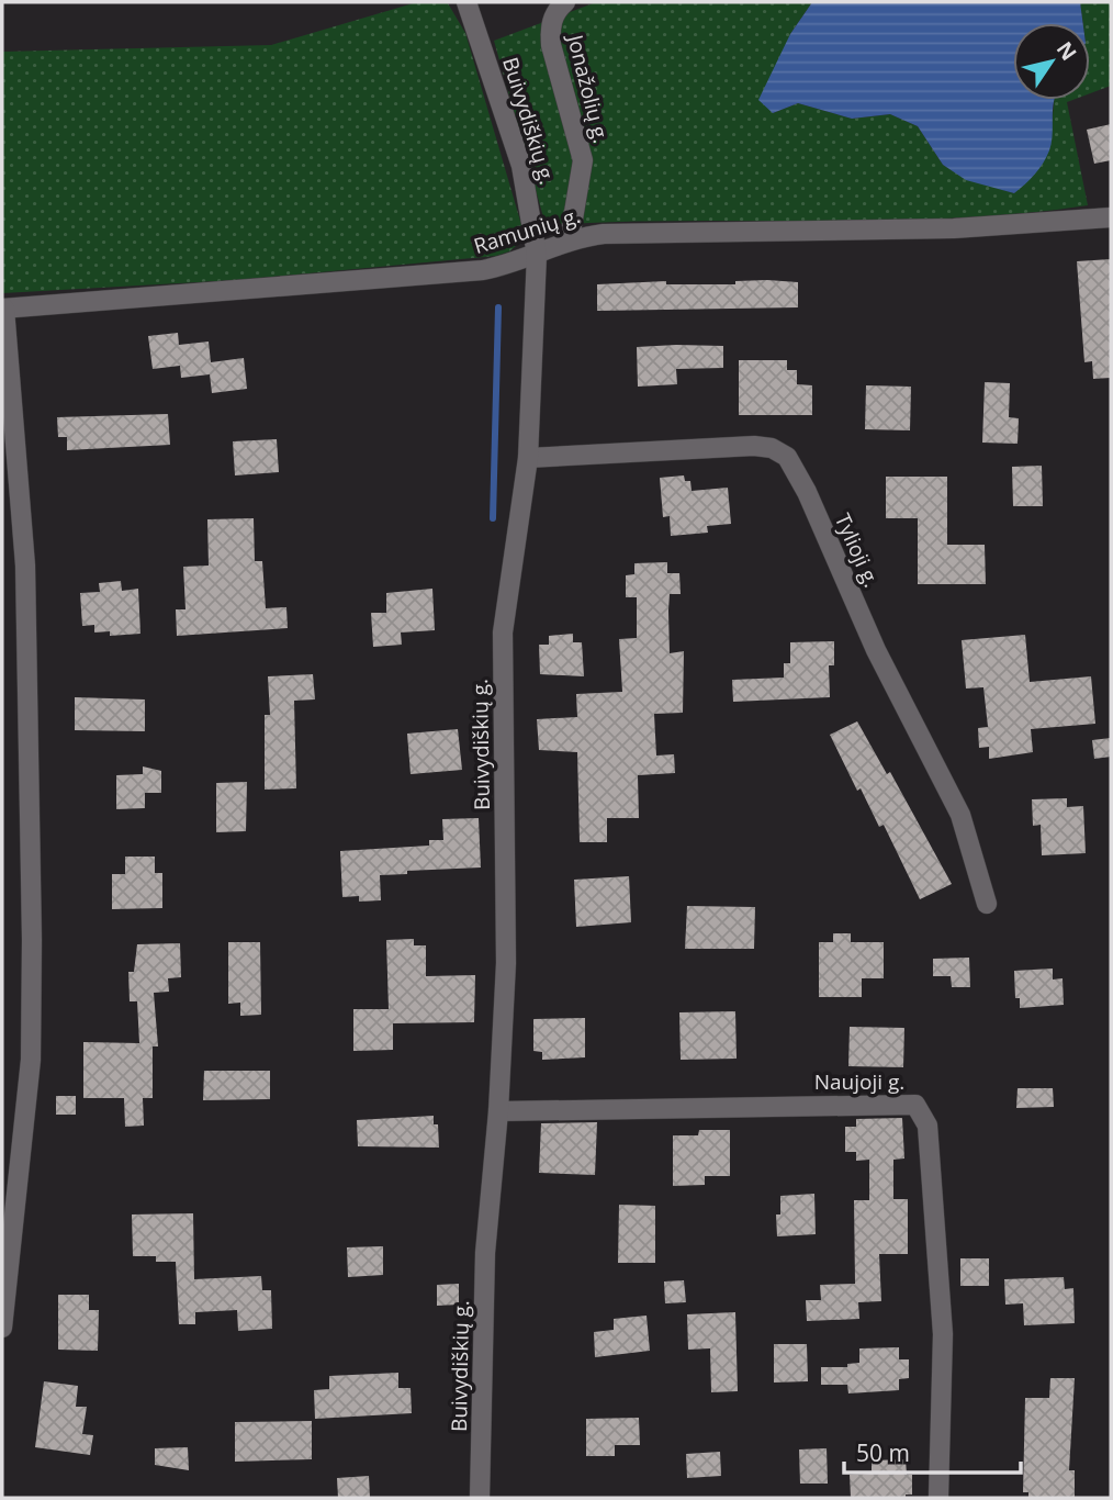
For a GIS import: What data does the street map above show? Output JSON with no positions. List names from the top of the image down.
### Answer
{
  "streets": {
    "street": [
      "Jonažolių g.",
      "Buivydiškių g.",
      "Ramunių g.",
      "Tylioji g.",
      "Naujoji g."
    ]
  },
  "crossings": [
    ["Jonažolių g.", "Ramunių g."],
    ["Buivydiškių g.", "Ramunių g."],
    ["Buivydiškių g.", "Tylioji g."],
    ["Buivydiškių g.", "Naujoji g."]
  ],
  "scale_bar": "50 m",
  "north": "top right"
}
